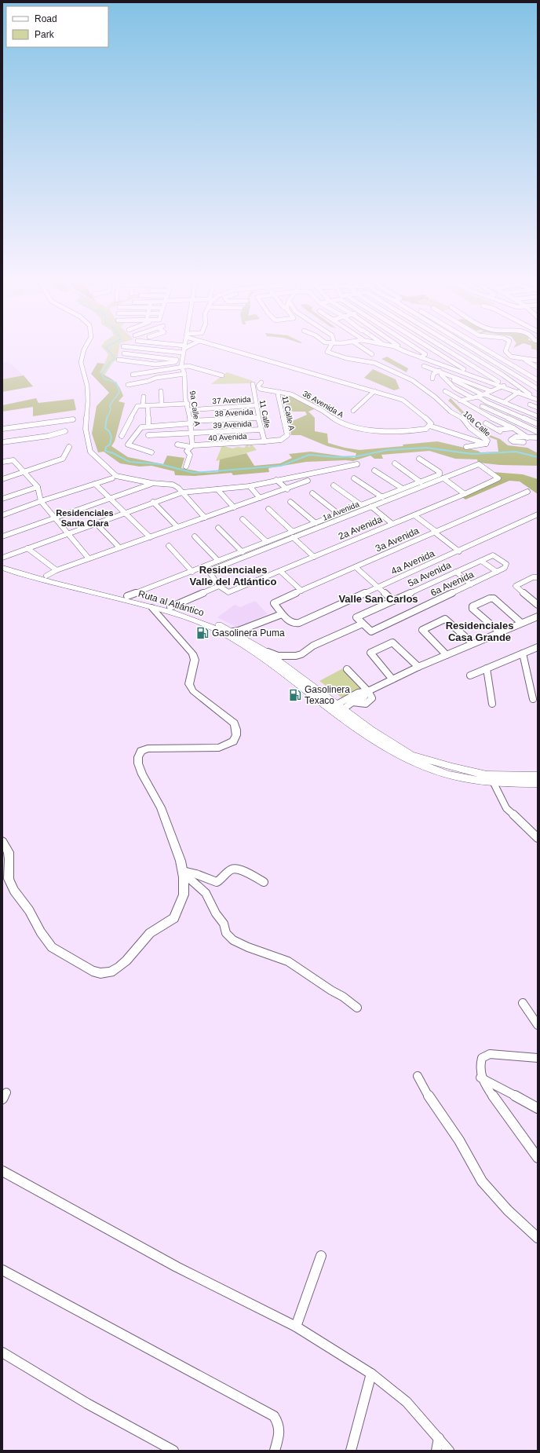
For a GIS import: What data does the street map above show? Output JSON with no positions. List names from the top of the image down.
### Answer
{
  "streets": {
    "highway": ["Ruta al Atlántico"],
    "street": [
      "37 Avenida",
      "36 Avenida A",
      "9a Calle A",
      "38 Avenida",
      "11 Calle A",
      "11 Calle",
      "10a Calle",
      "39 Avenida",
      "40 Avenida",
      "1a Avenida",
      "2a Avenida",
      "3a Avenida",
      "4a Avenida",
      "5a Avenida",
      "6a Avenida"
    ]
  },
  "crossings": [
    ["37 Avenida", "9a Calle A"],
    ["37 Avenida", "11 Calle"],
    ["36 Avenida A", "11 Calle A"],
    ["9a Calle A", "38 Avenida"],
    ["9a Calle A", "39 Avenida"],
    ["9a Calle A", "40 Avenida"],
    ["38 Avenida", "11 Calle"],
    ["11 Calle A", "40 Avenida"],
    ["11 Calle", "39 Avenida"],
    ["11 Calle", "40 Avenida"],
    ["1a Avenida", "2a Avenida"],
    ["3a Avenida", "4a Avenida"],
    ["5a Avenida", "6a Avenida"]
  ],
  "districts": [
    "Residenciales Santa Clara",
    "Residenciales Valle del Atlántico",
    "Valle San Carlos",
    "Residenciales Casa Grande"
  ],
  "places": {
    "fuel station": ["Gasolinera Puma", "Gasolinera Texaco"]
  },
  "legend": ["Road", "Park"]
}
